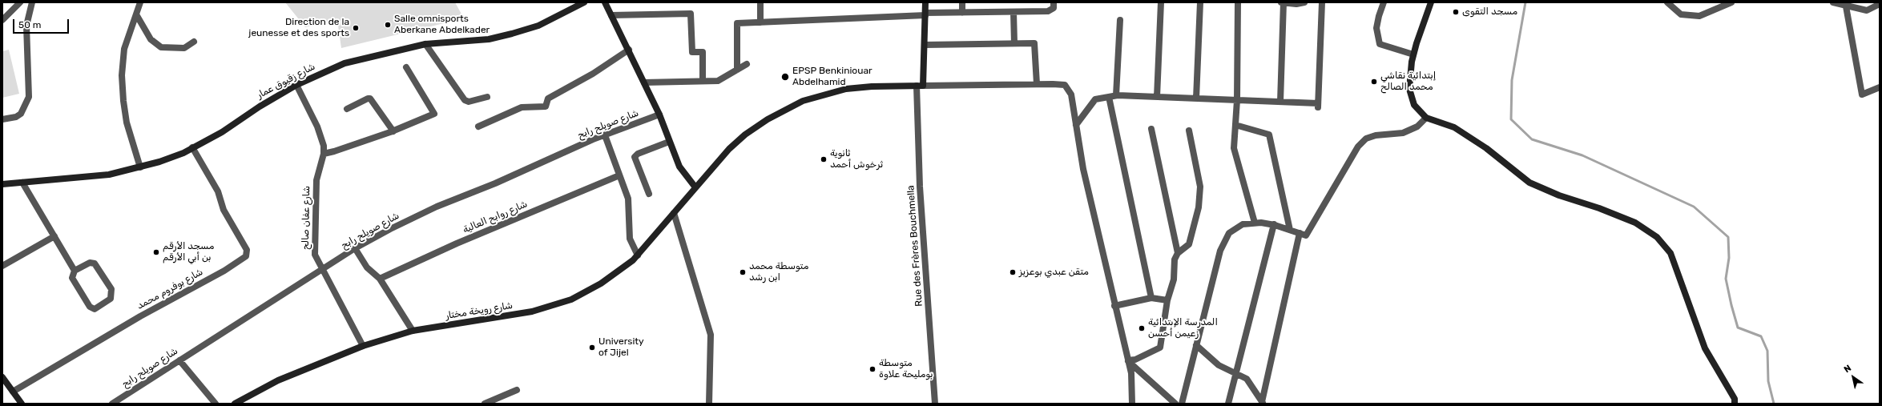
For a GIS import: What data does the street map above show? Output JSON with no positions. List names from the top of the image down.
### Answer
{
  "streets": {
    "main road": ["شارع زقيوق عمار", "شارع رويخة مختار"],
    "street": [
      "شارع صويلح رابح",
      "شارع روابح العالية",
      "شارع عفان صالح",
      "Rue des Frères Bouchmella",
      "شارع بوفروم محمد"
    ]
  },
  "crossings": [
    ["شارع زقيوق عمار", "شارع عفان صالح"],
    ["شارع زقيوق عمار", "شارع بوفروم محمد"],
    ["شارع صويلح رابح", "شارع عفان صالح"],
    ["شارع عفان صالح", "شارع رويخة مختار"],
    ["Rue des Frères Bouchmella", "شارع رويخة مختار"]
  ],
  "places": [
    "مسجد التقوى",
    "Salle omnisports Aberkane Abdelkader",
    "Direction de la jeunesse et des sports",
    "EPSP Benkiniouar Abdelhamid",
    "إبتدائية نقاشي محمد الصالح",
    "ثانوية ثرخوش أحمد",
    "مسجد الأرقم بن أبي الأرقم",
    "متوسطة محمد ابن رشد",
    "متقن عبدي بوعزيز",
    "المدرسة الإبتدائية زعيمن أحسن",
    "University of Jijel",
    "متوسطة بومليحة علاوة"
  ],
  "scale_bar": "50 m",
  "north": "top left"
}
